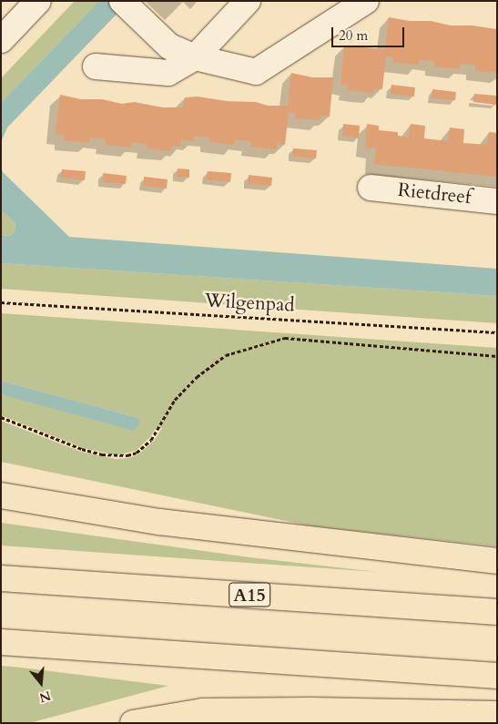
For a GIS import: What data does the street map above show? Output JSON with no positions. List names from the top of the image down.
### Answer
{
  "streets": {
    "highway": ["A15"],
    "street": ["Rietdreef"],
    "path": ["Wilgenpad"]
  },
  "scale_bar": "20 m",
  "north": "bottom"
}
